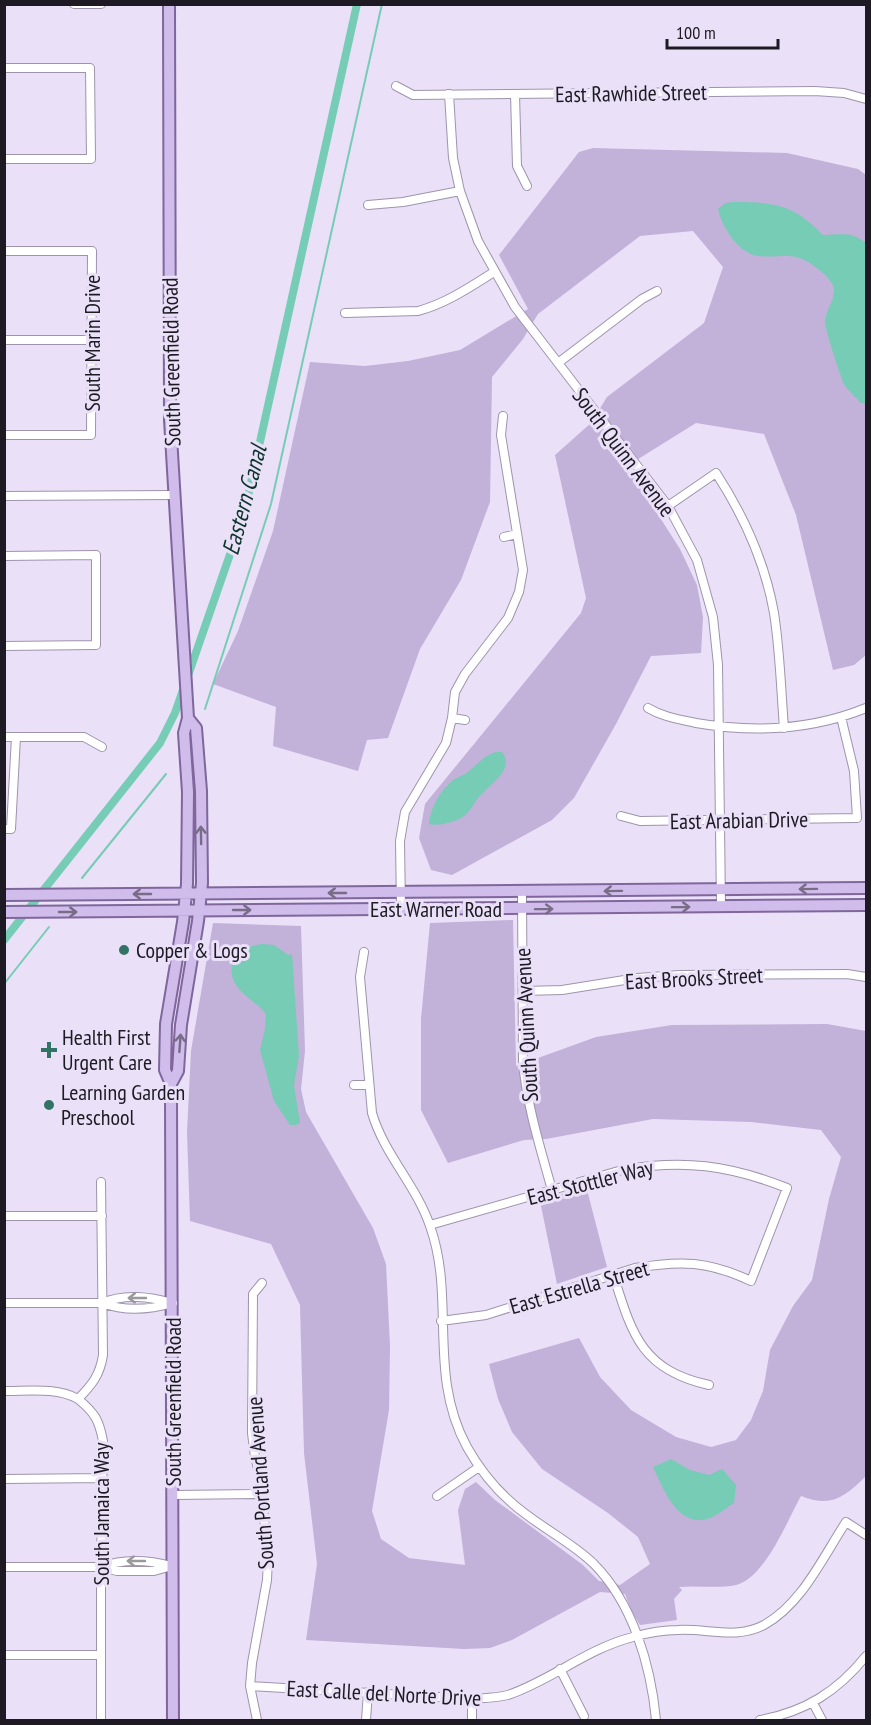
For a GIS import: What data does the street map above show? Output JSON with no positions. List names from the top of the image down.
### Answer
{
  "streets": {
    "main road": ["South Greenfield Road", "East Warner Road"],
    "street": [
      "East Rawhide Street",
      "South Marin Drive",
      "South Quinn Avenue",
      "East Arabian Drive",
      "East Brooks Street",
      "East Stottler Way",
      "East Estrella Street",
      "South Portland Avenue",
      "South Jamaica Way",
      "East Calle del Norte Drive"
    ]
  },
  "crossings": [
    ["East Rawhide Street", "South Quinn Avenue"],
    ["South Greenfield Road", "East Warner Road"],
    ["South Quinn Avenue", "East Arabian Drive"],
    ["South Quinn Avenue", "East Warner Road"],
    ["South Quinn Avenue", "East Brooks Street"],
    ["South Quinn Avenue", "East Stottler Way"],
    ["East Stottler Way", "East Estrella Street"],
    ["South Portland Avenue", "East Calle del Norte Drive"]
  ],
  "water": ["Eastern Canal"],
  "places": {
    "other": ["Copper & Logs", "Learning Garden Preschool"],
    "health": ["Health First Urgent Care"]
  },
  "scale_bar": "100 m"
}
